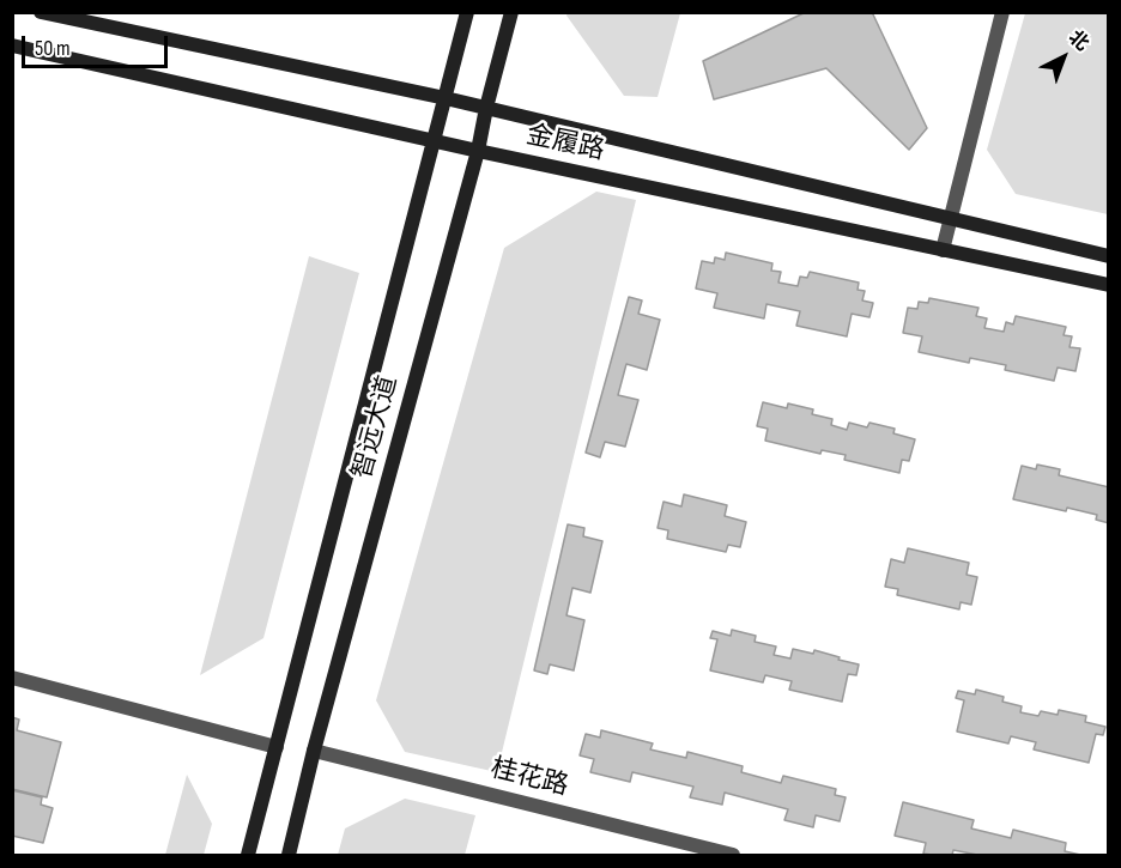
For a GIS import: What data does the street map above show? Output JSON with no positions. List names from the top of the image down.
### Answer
{
  "streets": {
    "main road": ["金履路", "智远大道"],
    "street": ["桂花路"]
  },
  "crossings": [
    ["金履路", "智远大道"],
    ["智远大道", "桂花路"]
  ],
  "scale_bar": "50 m",
  "north": "top right"
}
